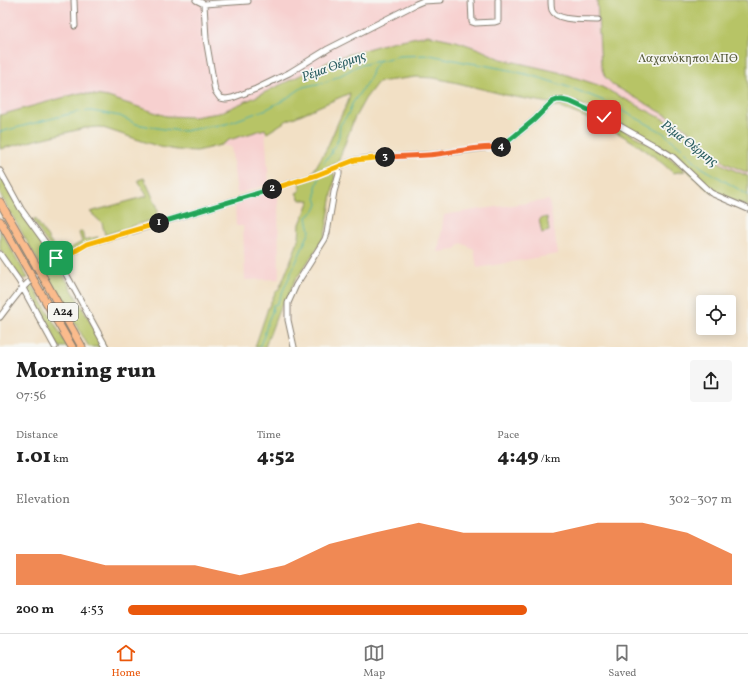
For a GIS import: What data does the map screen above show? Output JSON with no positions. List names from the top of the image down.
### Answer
{
  "streets": {
    "highway": ["Α24"]
  },
  "water": ["Ρέμα Θέρμης"],
  "parks": ["Λαχανόκηποι ΑΠΘ"],
  "page": {
    "pins": [
      "4",
      "3",
      "2",
      "1"
    ],
    "heading": ["Morning run", "07:56"],
    "stats": [
      ["Distance", "1.01 km"],
      ["Time", "4:52"],
      ["Pace", "4:49 /km"]
    ],
    "chart": ["Elevation", "302–307 m"],
    "list": [
      {
        "name": "200 m",
        "note": "4:53"
      }
    ],
    "tabs": ["Home", "Map", "Saved"]
  }
}
